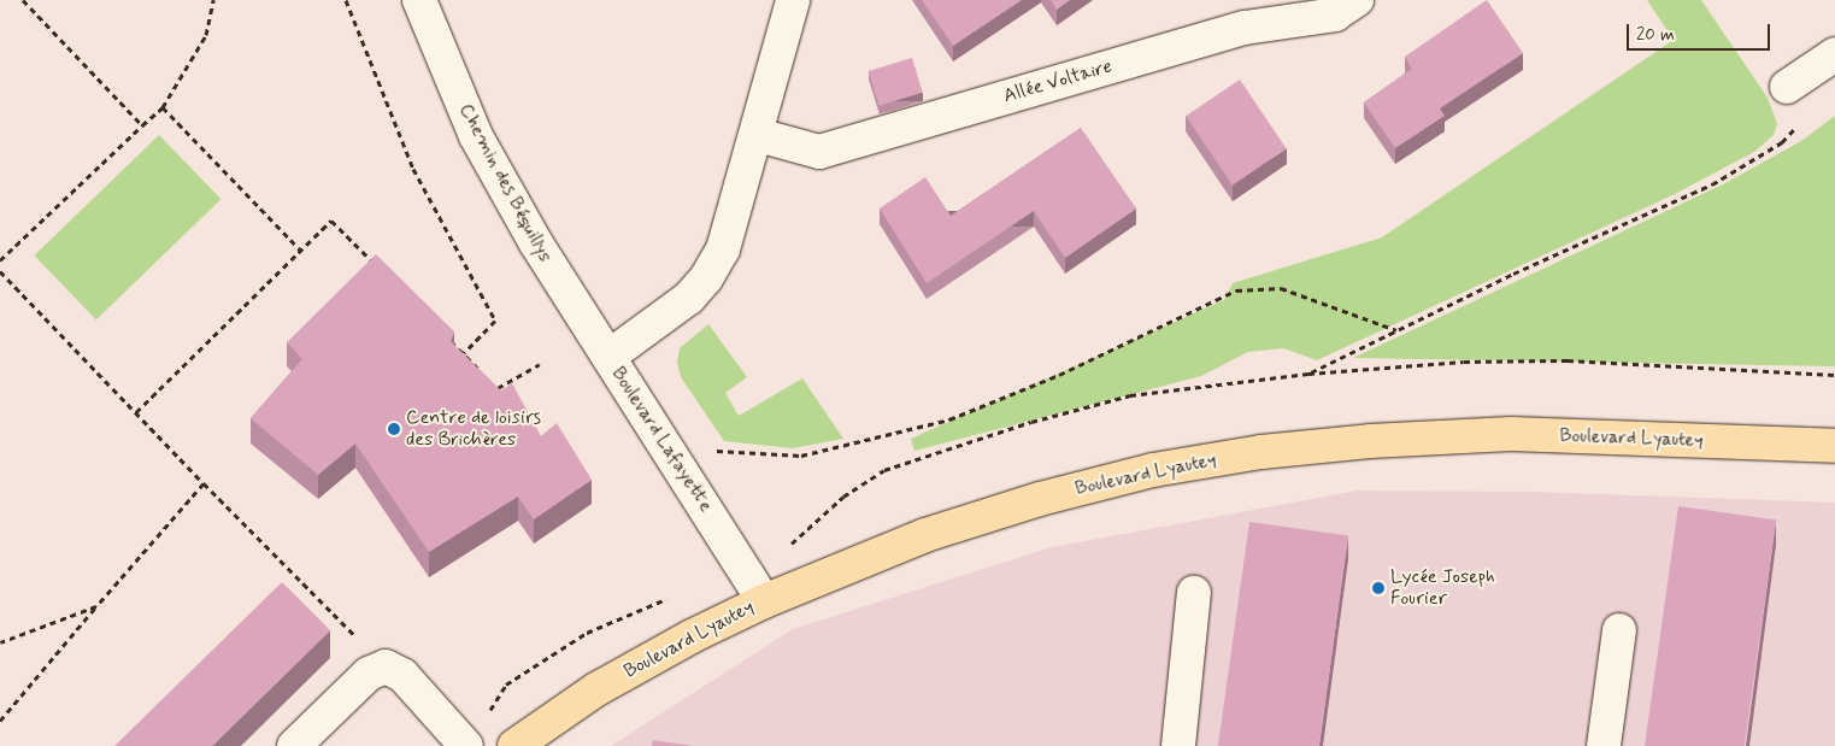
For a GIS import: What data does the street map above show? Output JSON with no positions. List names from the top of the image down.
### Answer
{
  "streets": {
    "main road": ["Boulevard Lyautey"],
    "street": ["Allée Voltaire", "Chemin des Béquillys", "Boulevard Lafayette"]
  },
  "crossings": [
    ["Allée Voltaire", "Boulevard Lafayette"],
    ["Chemin des Béquillys", "Boulevard Lafayette"],
    ["Boulevard Lyautey", "Boulevard Lafayette"]
  ],
  "places": ["Centre de loisirs des Brichères", "Lycée Joseph Fourier"],
  "scale_bar": "20 m"
}
